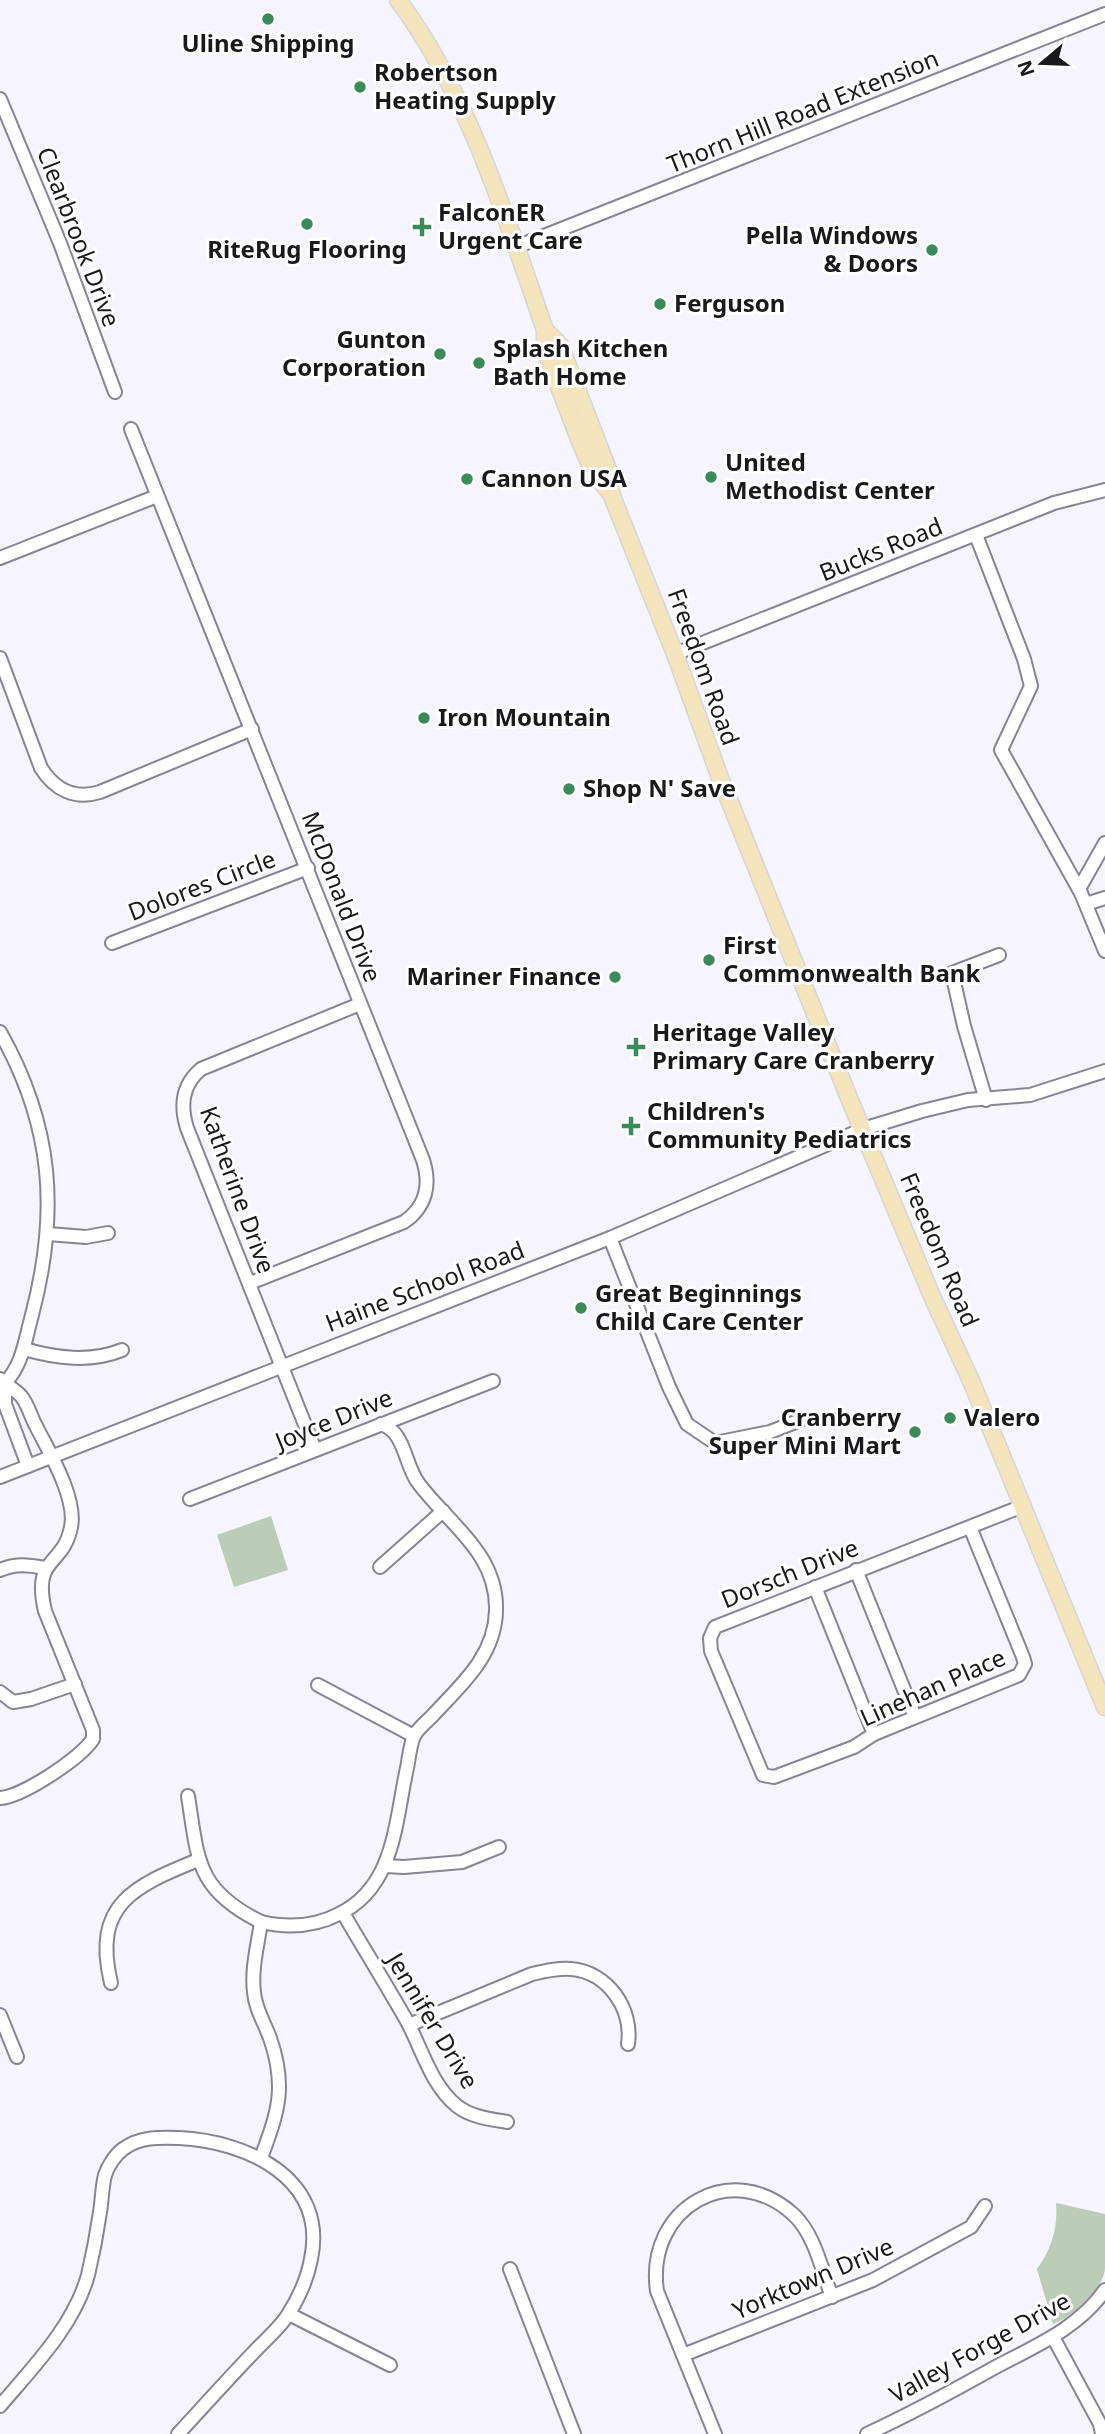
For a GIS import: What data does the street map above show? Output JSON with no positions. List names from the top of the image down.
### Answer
{
  "streets": {
    "main road": ["Freedom Road"],
    "street": [
      "Thorn Hill Road Extension",
      "Clearbrook Drive",
      "Bucks Road",
      "Dolores Circle",
      "McDonald Drive",
      "Katherine Drive",
      "Haine School Road",
      "Joyce Drive",
      "Dorsch Drive",
      "Linehan Place",
      "Jennifer Drive",
      "Yorktown Drive",
      "Valley Forge Drive"
    ]
  },
  "crossings": [
    ["Thorn Hill Road Extension", "Freedom Road"],
    ["Bucks Road", "Freedom Road"],
    ["Freedom Road", "Haine School Road"],
    ["Freedom Road", "Dorsch Drive"],
    ["Dolores Circle", "McDonald Drive"],
    ["McDonald Drive", "Katherine Drive"],
    ["Katherine Drive", "Haine School Road"],
    ["Katherine Drive", "Joyce Drive"],
    ["Dorsch Drive", "Linehan Place"]
  ],
  "places": {
    "other": [
      "Uline Shipping",
      "Robertson Heating Supply",
      "RiteRug Flooring",
      "Pella Windows & Doors",
      "Ferguson",
      "Gunton Corporation",
      "Splash Kitchen Bath Home",
      "United Methodist Center",
      "Cannon USA",
      "Iron Mountain",
      "Shop N' Save",
      "First Commonwealth Bank",
      "Mariner Finance",
      "Great Beginnings Child Care Center",
      "Valero",
      "Cranberry Super Mini Mart"
    ],
    "health": ["FalconER Urgent Care", "Heritage Valley Primary Care Cranberry", "Children's Community Pediatrics"]
  },
  "north": "left"
}
